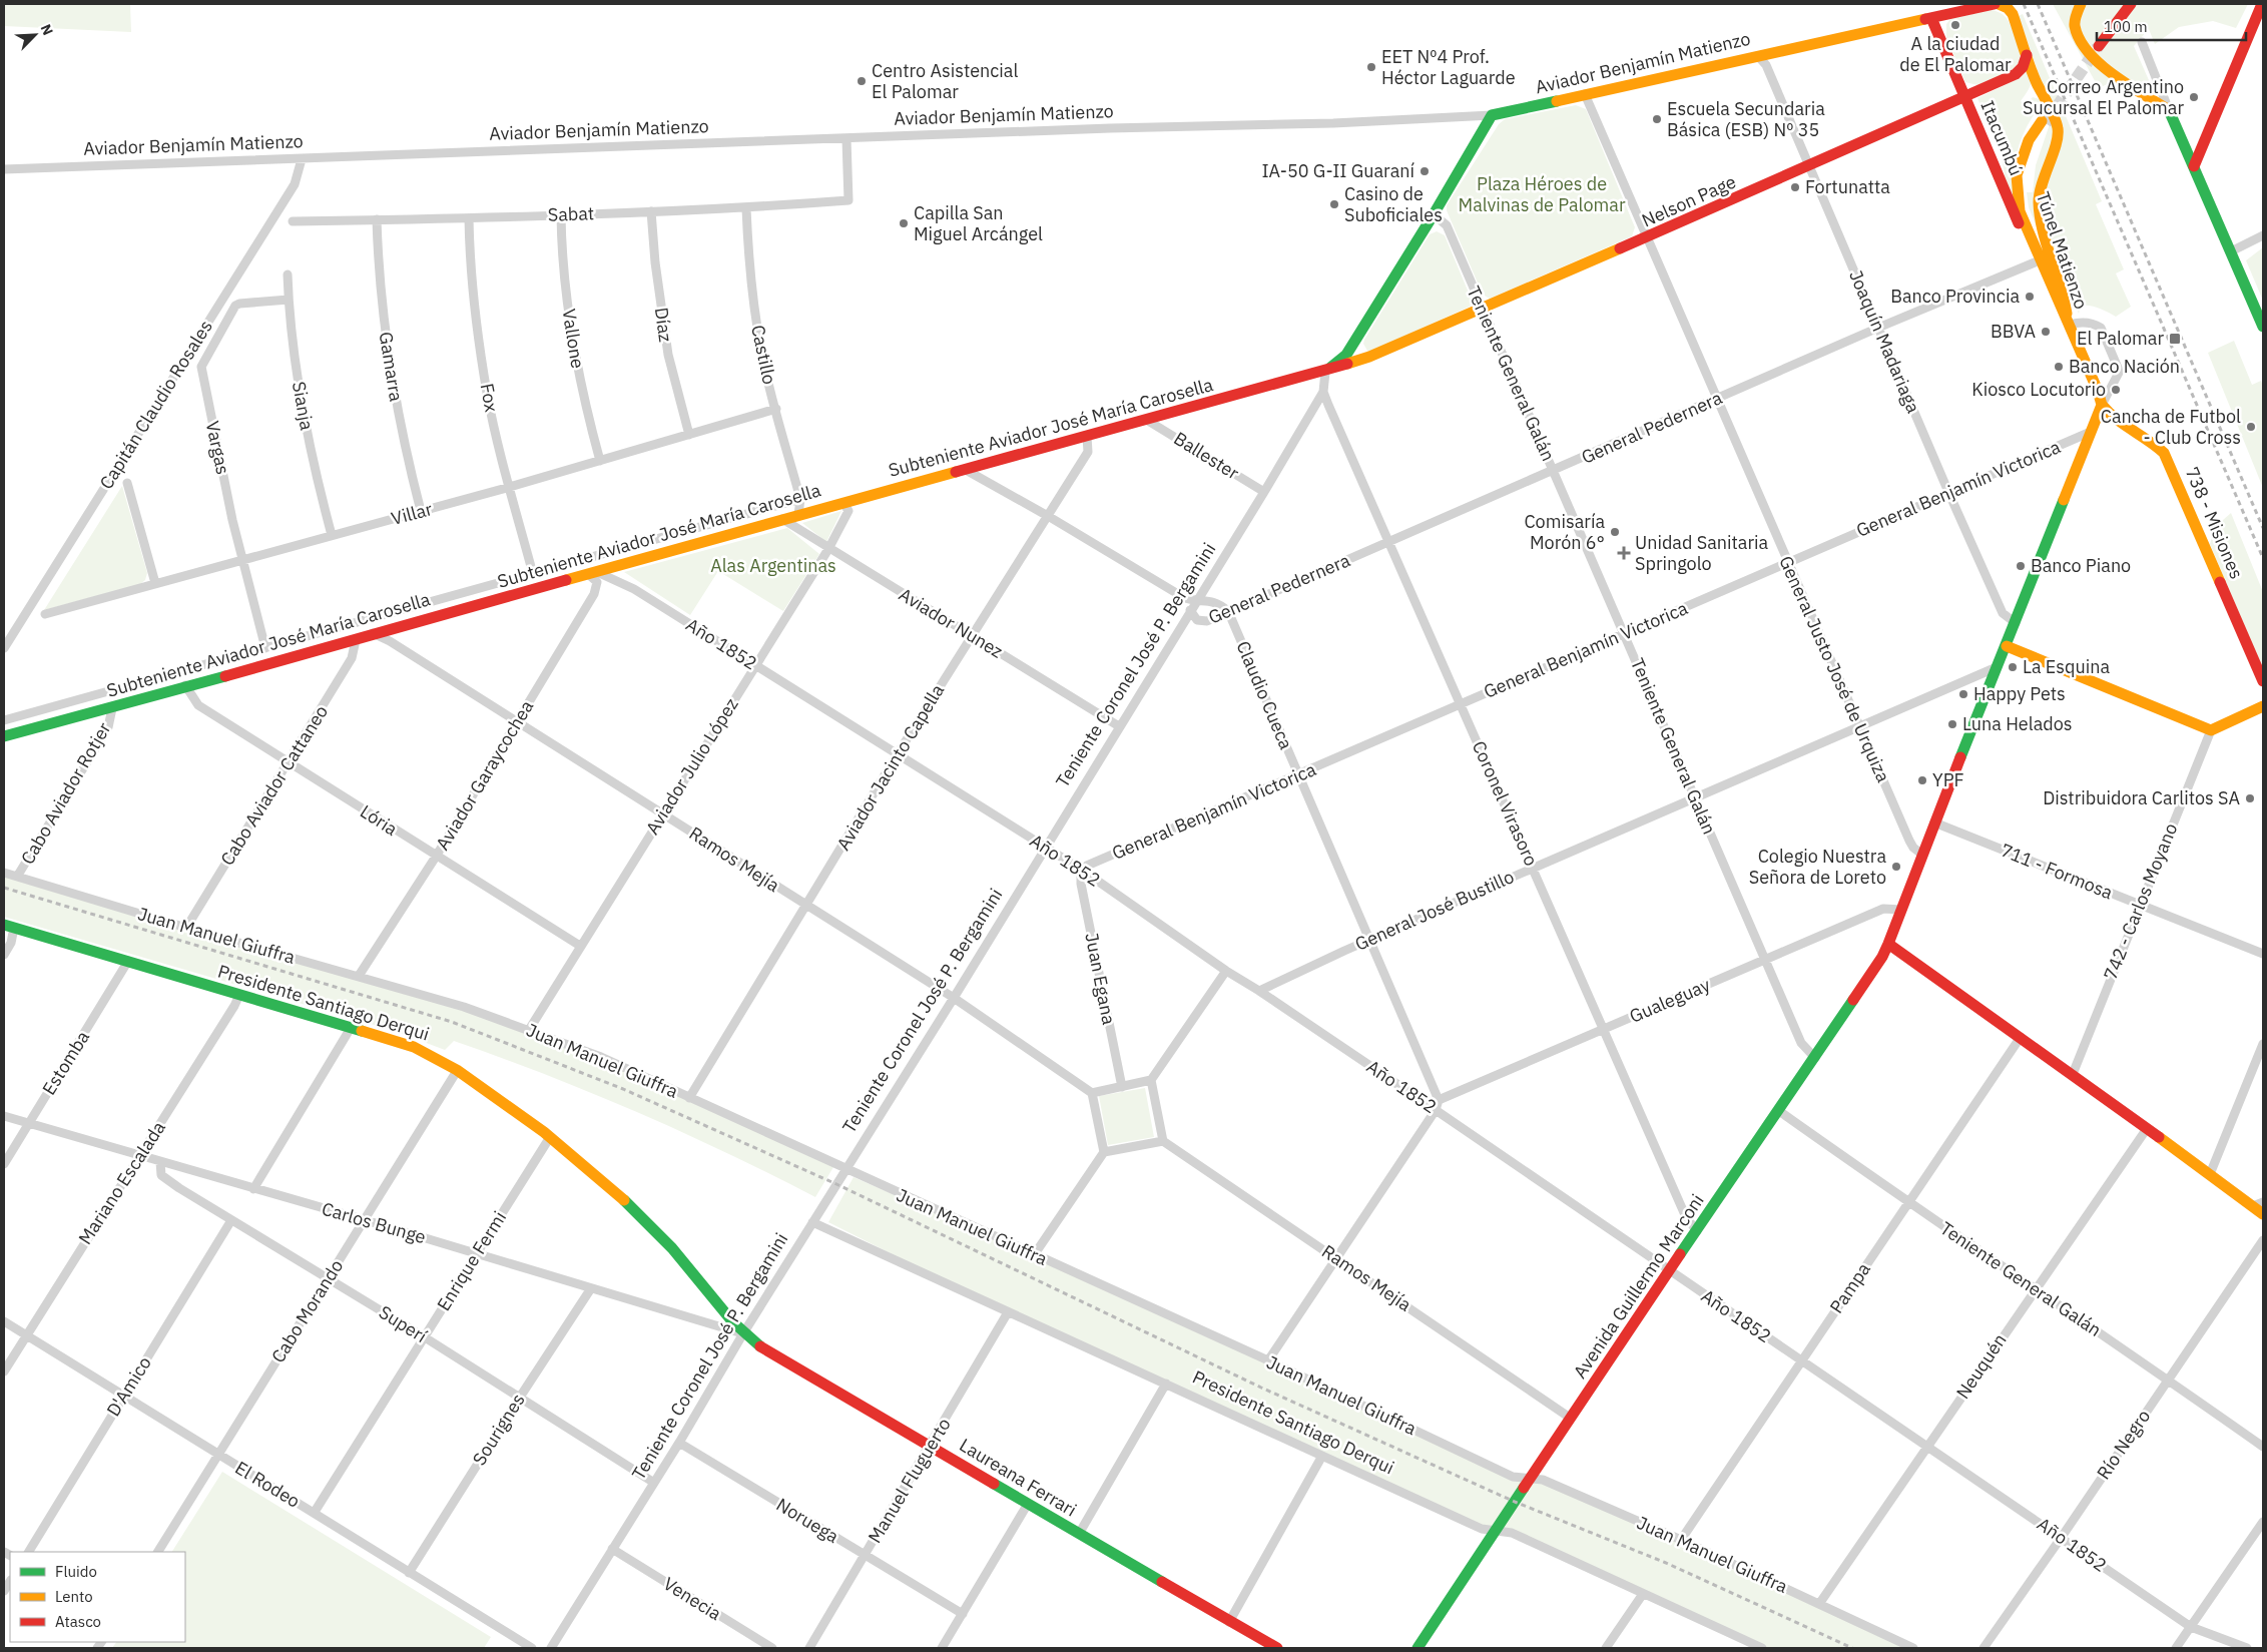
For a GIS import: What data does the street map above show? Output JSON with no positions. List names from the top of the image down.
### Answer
{
  "streets": {
    "street": [
      "Aviador Benjamín Matienzo",
      "Itacumbú",
      "Nelson Page",
      "Sabat",
      "Túnel Matienzo",
      "Díaz",
      "Vallone",
      "Joaquín Madariaga",
      "Castillo",
      "Gamarra",
      "Teniente General Galán",
      "Fox",
      "Capitán Claudio Rosales",
      "Sianja",
      "Subteniente Aviador José María Carosella",
      "General Pedernera",
      "Vargas",
      "Ballester",
      "General Benjamín Victorica",
      "Villar",
      "738 - Misiones",
      "Aviador Nunez",
      "Año 1852",
      "Teniente Coronel José P. Bergamini",
      "General Justo José de Urquiza",
      "Claudio Cueca",
      "Aviador Julio López",
      "Aviador Jacinto Capella",
      "Aviador Garaycochea",
      "Cabo Aviador Cattaneo",
      "Cabo Aviador Rotjer",
      "Coronel Virasoro",
      "Lória",
      "Ramos Mejía",
      "711 - Formosa",
      "742 - Carlos Moyano",
      "General José Bustillo",
      "Juan Manuel Giuffra",
      "Juan Egana",
      "Gualeguay",
      "Presidente Santiago Derqui",
      "Estomba",
      "Mariano Escalada",
      "Carlos Bunge",
      "Enrique Fermi",
      "Avenida Guillermo Marconi",
      "Pampa",
      "Cabo Morando",
      "Superí",
      "Neuquén",
      "D'Amico",
      "Sourignes",
      "Río Negro",
      "Laureana Ferrari",
      "Manuel Fluguerto",
      "El Rodeo",
      "Noruega",
      "Venecia"
    ]
  },
  "crossings": [
    ["Aviador Benjamín Matienzo", "Itacumbú"],
    ["Aviador Benjamín Matienzo", "Sabat"],
    ["Aviador Benjamín Matienzo", "Joaquín Madariaga"],
    ["Aviador Benjamín Matienzo", "Capitán Claudio Rosales"],
    ["Aviador Benjamín Matienzo", "General Justo José de Urquiza"],
    ["Itacumbú", "Nelson Page"],
    ["Itacumbú", "Túnel Matienzo"],
    ["Itacumbú", "General Pedernera"],
    ["Itacumbú", "738 - Misiones"],
    ["Itacumbú", "Avenida Guillermo Marconi"],
    ["Nelson Page", "Joaquín Madariaga"],
    ["Nelson Page", "Teniente General Galán"],
    ["Nelson Page", "Subteniente Aviador José María Carosella"],
    ["Nelson Page", "General Justo José de Urquiza"],
    ["Nelson Page", "Coronel Virasoro"],
    ["Sabat", "Díaz"],
    ["Sabat", "Vallone"],
    ["Sabat", "Castillo"],
    ["Sabat", "Gamarra"],
    ["Sabat", "Fox"],
    ["Díaz", "Villar"],
    ["Vallone", "Villar"],
    ["Joaquín Madariaga", "General Pedernera"],
    ["Joaquín Madariaga", "General Benjamín Victorica"],
    ["Joaquín Madariaga", "Avenida Guillermo Marconi"],
    ["Castillo", "Villar"],
    ["Gamarra", "Villar"],
    ["Teniente General Galán", "General Pedernera"],
    ["Teniente General Galán", "General Benjamín Victorica"],
    ["Teniente General Galán", "General José Bustillo"],
    ["Teniente General Galán", "Gualeguay"],
    ["Teniente General Galán", "Avenida Guillermo Marconi"],
    ["Teniente General Galán", "Pampa"],
    ["Teniente General Galán", "Neuquén"],
    ["Teniente General Galán", "Río Negro"],
    ["Fox", "Villar"],
    ["Sianja", "Vargas"],
    ["Sianja", "Villar"],
    ["Subteniente Aviador José María Carosella", "Ballester"],
    ["Subteniente Aviador José María Carosella", "Aviador Nunez"],
    ["Subteniente Aviador José María Carosella", "Año 1852"],
    ["Subteniente Aviador José María Carosella", "Aviador Julio López"],
    ["Subteniente Aviador José María Carosella", "Aviador Jacinto Capella"],
    ["Subteniente Aviador José María Carosella", "Aviador Garaycochea"],
    ["Subteniente Aviador José María Carosella", "Cabo Aviador Cattaneo"],
    ["Subteniente Aviador José María Carosella", "Cabo Aviador Rotjer"],
    ["Subteniente Aviador José María Carosella", "Coronel Virasoro"],
    ["Subteniente Aviador José María Carosella", "Lória"],
    ["Subteniente Aviador José María Carosella", "Ramos Mejía"],
    ["General Pedernera", "Teniente Coronel José P. Bergamini"],
    ["General Pedernera", "General Justo José de Urquiza"],
    ["General Pedernera", "Claudio Cueca"],
    ["General Pedernera", "Coronel Virasoro"],
    ["Vargas", "Villar"],
    ["Ballester", "Teniente Coronel José P. Bergamini"],
    ["General Benjamín Victorica", "Año 1852"],
    ["General Benjamín Victorica", "General Justo José de Urquiza"],
    ["General Benjamín Victorica", "Claudio Cueca"],
    ["General Benjamín Victorica", "Coronel Virasoro"],
    ["General Benjamín Victorica", "Juan Egana"],
    ["General Benjamín Victorica", "Avenida Guillermo Marconi"],
    ["738 - Misiones", "Avenida Guillermo Marconi"],
    ["Aviador Nunez", "Teniente Coronel José P. Bergamini"],
    ["Aviador Nunez", "Aviador Julio López"],
    ["Aviador Nunez", "Aviador Jacinto Capella"],
    ["Año 1852", "Teniente Coronel José P. Bergamini"],
    ["Año 1852", "Aviador Julio López"],
    ["Año 1852", "Aviador Jacinto Capella"],
    ["Año 1852", "Aviador Garaycochea"],
    ["Año 1852", "General José Bustillo"],
    ["Año 1852", "Juan Egana"],
    ["Año 1852", "Avenida Guillermo Marconi"],
    ["Año 1852", "Pampa"],
    ["Año 1852", "Neuquén"],
    ["Año 1852", "Río Negro"],
    ["Teniente Coronel José P. Bergamini", "Coronel Virasoro"],
    ["Teniente Coronel José P. Bergamini", "Ramos Mejía"],
    ["Teniente Coronel José P. Bergamini", "Juan Manuel Giuffra"],
    ["Teniente Coronel José P. Bergamini", "Presidente Santiago Derqui"],
    ["Teniente Coronel José P. Bergamini", "Carlos Bunge"],
    ["Teniente Coronel José P. Bergamini", "Superí"],
    ["Teniente Coronel José P. Bergamini", "Laureana Ferrari"],
    ["Teniente Coronel José P. Bergamini", "Noruega"],
    ["Teniente Coronel José P. Bergamini", "Venecia"],
    ["General Justo José de Urquiza", "General José Bustillo"],
    ["General Justo José de Urquiza", "Avenida Guillermo Marconi"],
    ["Claudio Cueca", "General José Bustillo"],
    ["Claudio Cueca", "Gualeguay"],
    ["Aviador Julio López", "Lória"],
    ["Aviador Julio López", "Ramos Mejía"],
    ["Aviador Julio López", "Juan Manuel Giuffra"],
    ["Aviador Jacinto Capella", "Ramos Mejía"],
    ["Aviador Jacinto Capella", "Juan Manuel Giuffra"],
    ["Aviador Garaycochea", "Lória"],
    ["Aviador Garaycochea", "Ramos Mejía"],
    ["Aviador Garaycochea", "Juan Manuel Giuffra"],
    ["Cabo Aviador Cattaneo", "Lória"],
    ["Cabo Aviador Cattaneo", "Juan Manuel Giuffra"],
    ["Cabo Aviador Rotjer", "Juan Manuel Giuffra"],
    ["Coronel Virasoro", "General José Bustillo"],
    ["Coronel Virasoro", "Gualeguay"],
    ["Coronel Virasoro", "Avenida Guillermo Marconi"],
    ["Ramos Mejía", "Avenida Guillermo Marconi"],
    ["711 - Formosa", "742 - Carlos Moyano"],
    ["711 - Formosa", "Avenida Guillermo Marconi"],
    ["General José Bustillo", "Avenida Guillermo Marconi"],
    ["Juan Manuel Giuffra", "Avenida Guillermo Marconi"],
    ["Juan Manuel Giuffra", "Pampa"],
    ["Juan Manuel Giuffra", "Neuquén"],
    ["Gualeguay", "Avenida Guillermo Marconi"],
    ["Presidente Santiago Derqui", "Estomba"],
    ["Presidente Santiago Derqui", "Mariano Escalada"],
    ["Presidente Santiago Derqui", "Carlos Bunge"],
    ["Presidente Santiago Derqui", "Enrique Fermi"],
    ["Presidente Santiago Derqui", "Avenida Guillermo Marconi"],
    ["Presidente Santiago Derqui", "Cabo Morando"],
    ["Presidente Santiago Derqui", "Laureana Ferrari"],
    ["Presidente Santiago Derqui", "Manuel Fluguerto"],
    ["Estomba", "Carlos Bunge"],
    ["Mariano Escalada", "Carlos Bunge"],
    ["Mariano Escalada", "El Rodeo"],
    ["Carlos Bunge", "Enrique Fermi"],
    ["Carlos Bunge", "Cabo Morando"],
    ["Carlos Bunge", "Superí"],
    ["Carlos Bunge", "Sourignes"],
    ["Carlos Bunge", "Laureana Ferrari"],
    ["Enrique Fermi", "Superí"],
    ["Enrique Fermi", "El Rodeo"],
    ["Cabo Morando", "Superí"],
    ["Cabo Morando", "El Rodeo"],
    ["Superí", "D'Amico"],
    ["Superí", "Sourignes"],
    ["D'Amico", "El Rodeo"],
    ["Sourignes", "El Rodeo"],
    ["Laureana Ferrari", "Manuel Fluguerto"],
    ["Manuel Fluguerto", "Noruega"]
  ],
  "parks": ["Plaza Héroes de Malvinas de Palomar", "Alas Argentinas"],
  "places": {
    "other": [
      "A la ciudad de El Palomar",
      "EET Nº4 Prof. Héctor Laguarde",
      "Centro Asistencial El Palomar",
      "Correo Argentino Sucursal El Palomar",
      "Escuela Secundaria Básica (ESB) Nº 35",
      "IA-50 G-II Guaraní",
      "Fortunatta",
      "Casino de Suboficiales",
      "Capilla San Miguel Arcángel",
      "Banco Provincia",
      "BBVA",
      "Banco Nación",
      "Kiosco Locutorio",
      "Cancha de Futbol - Club Cross",
      "Comisaría Morón 6°",
      "Banco Piano",
      "La Esquina",
      "Happy Pets",
      "Luna Helados",
      "YPF",
      "Distribuidora Carlitos SA",
      "Colegio Nuestra Señora de Loreto"
    ],
    "transit": ["El Palomar"],
    "health": ["Unidad Sanitaria Springolo"]
  },
  "legend": ["Fluido", "Lento", "Atasco"],
  "scale_bar": "100 m",
  "north": "top right"
}
